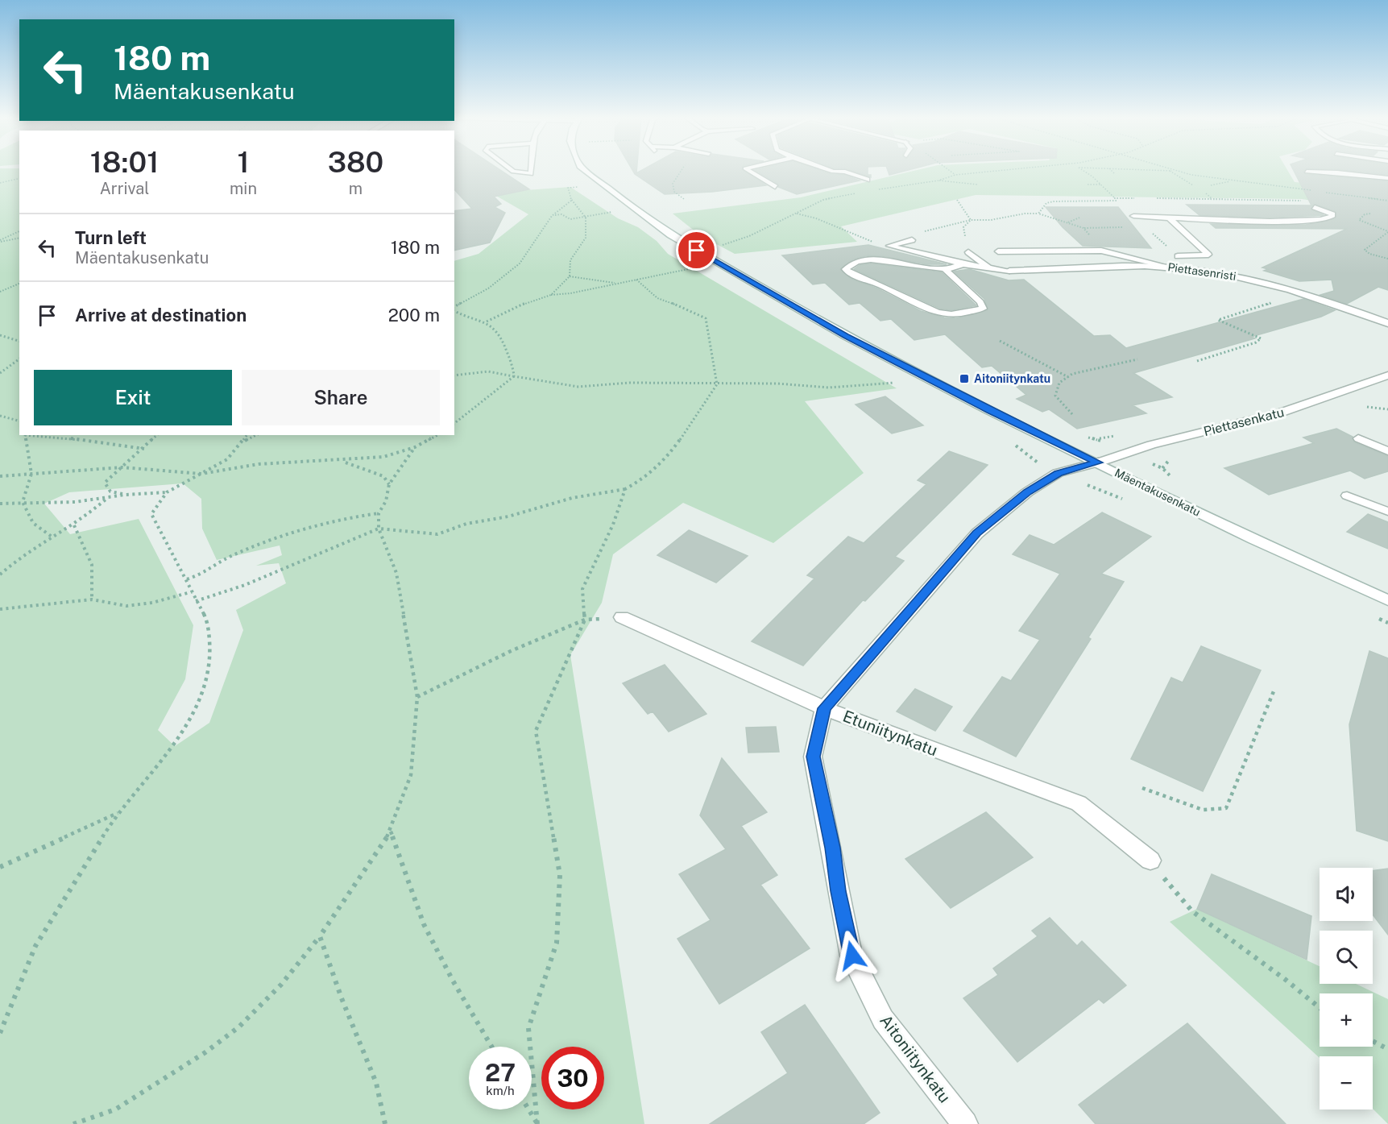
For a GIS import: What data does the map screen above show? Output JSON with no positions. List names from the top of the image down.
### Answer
{
  "streets": {
    "street": [
      "Piettasenristi",
      "Piettasenkatu",
      "Mäentakusenkatu",
      "Etuniitynkatu",
      "Aitoniitynkatu"
    ]
  },
  "crossings": [
    ["Piettasenkatu", "Mäentakusenkatu"],
    ["Piettasenkatu", "Aitoniitynkatu"],
    ["Mäentakusenkatu", "Aitoniitynkatu"],
    ["Etuniitynkatu", "Aitoniitynkatu"]
  ],
  "places": {
    "transit": ["Aitoniitynkatu"]
  },
  "page": {
    "turn": ["180 m", "Mäentakusenkatu"],
    "eta": [
      "18:01",
      "Arrival",
      "1",
      "min",
      "380",
      "m"
    ],
    "list": [
      {
        "name": "Turn left",
        "note": "Mäentakusenkatu",
        "value": "180 m"
      },
      {
        "name": "Arrive at destination",
        "value": "200 m"
      }
    ],
    "buttons": ["Exit", "Share"],
    "map_buttons": ["+", "−"],
    "speed": "27 km/h",
    "limit": "30"
  }
}
